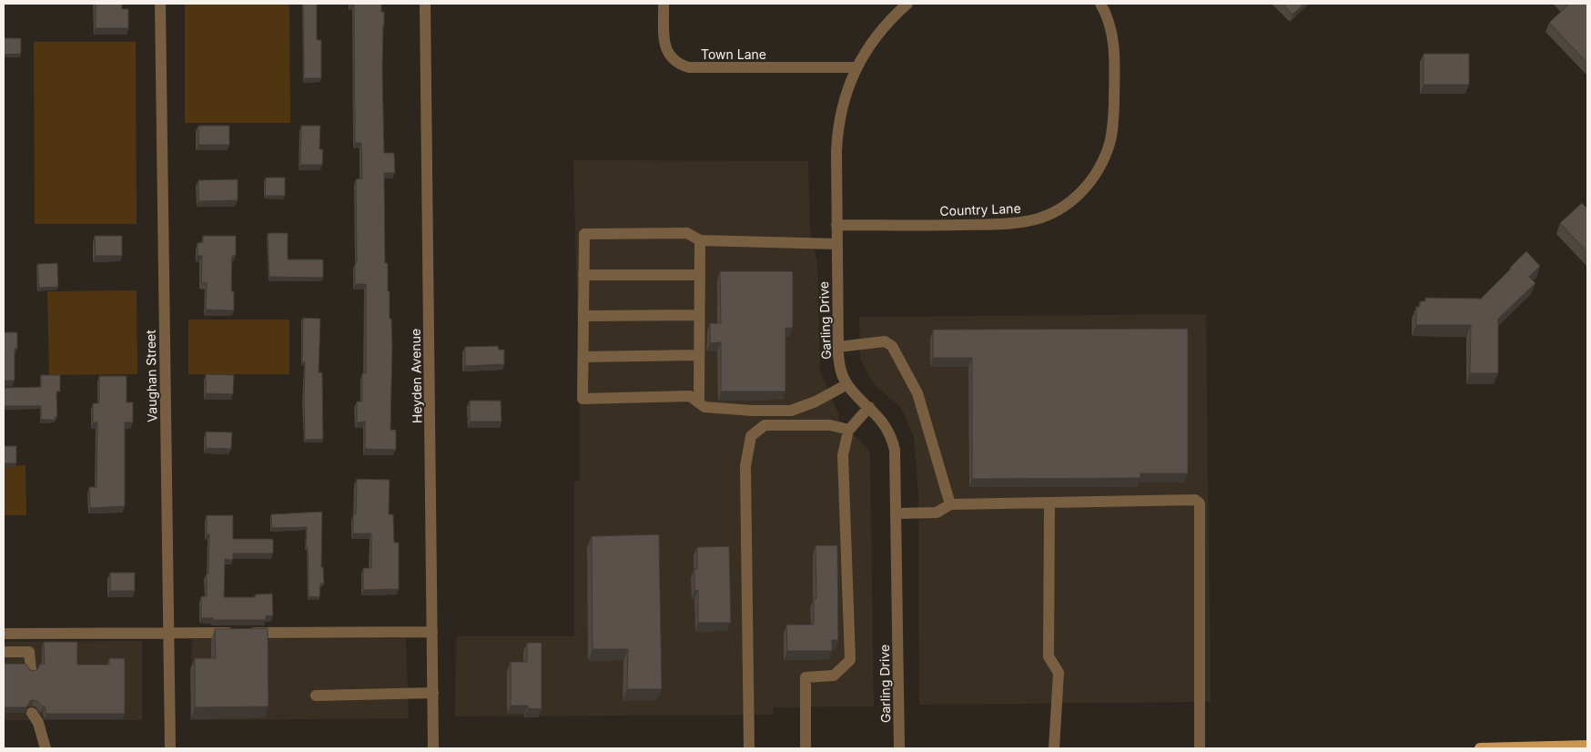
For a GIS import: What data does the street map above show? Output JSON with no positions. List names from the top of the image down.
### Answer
{
  "streets": {
    "street": [
      "Town Lane",
      "Country Lane",
      "Garling Drive",
      "Vaughan Street",
      "Heyden Avenue"
    ]
  },
  "crossings": [
    ["Town Lane", "Garling Drive"],
    ["Country Lane", "Garling Drive"]
  ]
}
